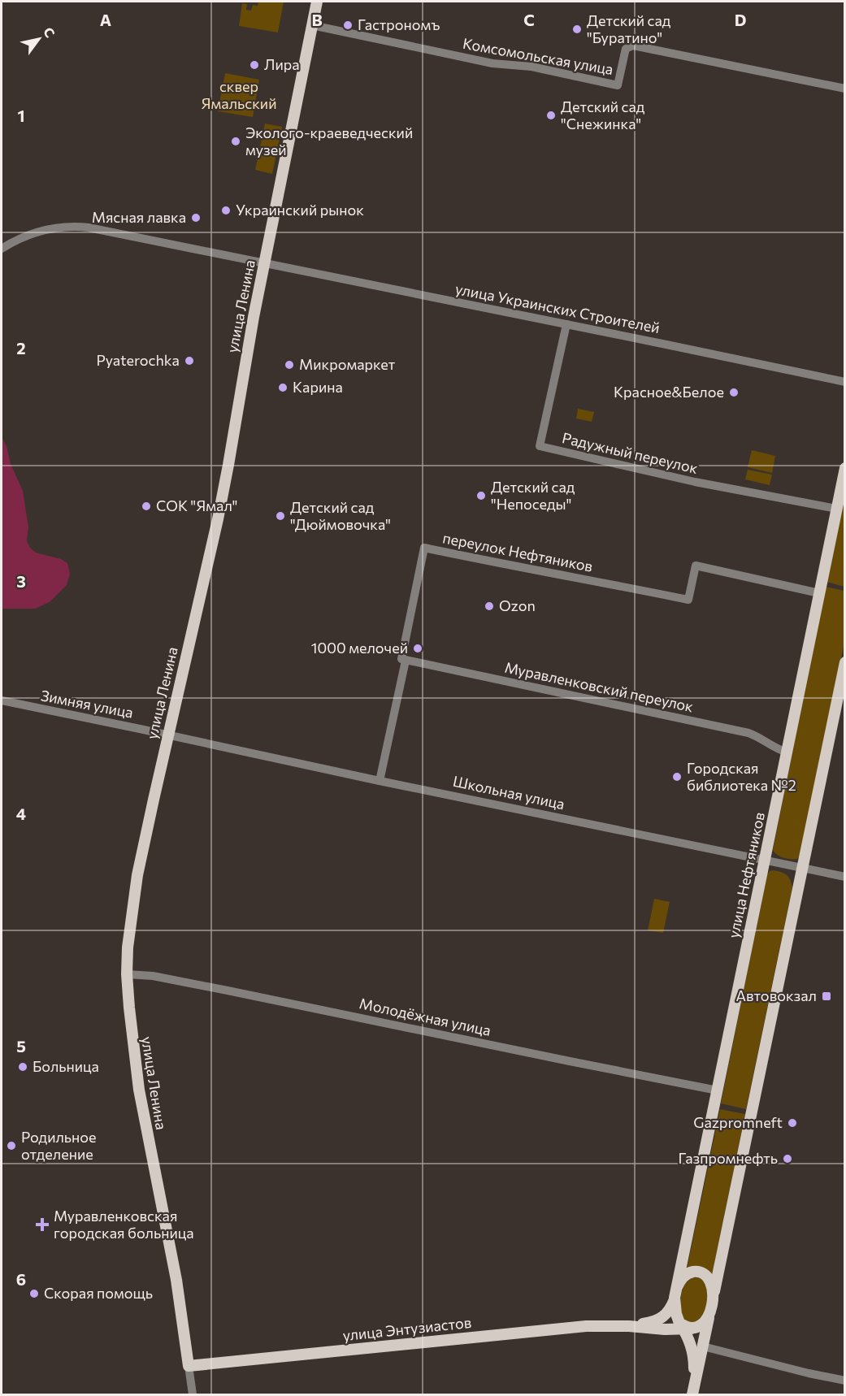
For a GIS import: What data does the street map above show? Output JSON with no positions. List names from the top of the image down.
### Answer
{
  "streets": {
    "main road": ["улица Ленина", "улица Нефтяников", "улица Энтузиастов"],
    "street": [
      "Комсомольская улица",
      "улица Украинских Строителей",
      "Радужный переулок",
      "переулок Нефтяников",
      "Муравленковский переулок",
      "Зимняя улица",
      "Школьная улица",
      "Молодёжная улица"
    ]
  },
  "crossings": [
    ["Комсомольская улица", "улица Ленина"],
    ["улица Ленина", "улица Украинских Строителей"],
    ["улица Ленина", "Зимняя улица"],
    ["улица Ленина", "Школьная улица"],
    ["улица Ленина", "Молодёжная улица"],
    ["улица Ленина", "улица Энтузиастов"],
    ["улица Украинских Строителей", "Радужный переулок"],
    ["Радужный переулок", "улица Нефтяников"],
    ["переулок Нефтяников", "Муравленковский переулок"],
    ["переулок Нефтяников", "Школьная улица"],
    ["переулок Нефтяников", "улица Нефтяников"],
    ["Муравленковский переулок", "улица Нефтяников"],
    ["Зимняя улица", "Школьная улица"],
    ["Школьная улица", "улица Нефтяников"],
    ["улица Нефтяников", "Молодёжная улица"],
    ["улица Нефтяников", "улица Энтузиастов"]
  ],
  "parks": ["сквер Ямальский"],
  "places": {
    "other": [
      "Гастрономъ",
      "Детский сад \"Буратино\"",
      "Лира",
      "Детский сад \"Снежинка\"",
      "Эколого-краеведческий музей",
      "Украинский рынок",
      "Мясная лавка",
      "Pyaterochka",
      "Микромаркет",
      "Карина",
      "Красное&Белое",
      "Детский сад \"Непоседы\"",
      "СОК \"Ямал\"",
      "Детский сад \"Дюймовочка\"",
      "Ozon",
      "1000 мелочей",
      "Городская библиотека №2",
      "Больница",
      "Gazpromneft",
      "Родильное отделение",
      "Газпромнефть",
      "Скорая помощь"
    ],
    "transit": ["Автовокзал"],
    "health": ["Муравленковская городская больница"]
  },
  "north": "top right",
  "grid": {
    "columns": [
      "A",
      "B",
      "C",
      "D"
    ],
    "rows": [
      "1",
      "2",
      "3",
      "4",
      "5",
      "6"
    ]
  }
}
